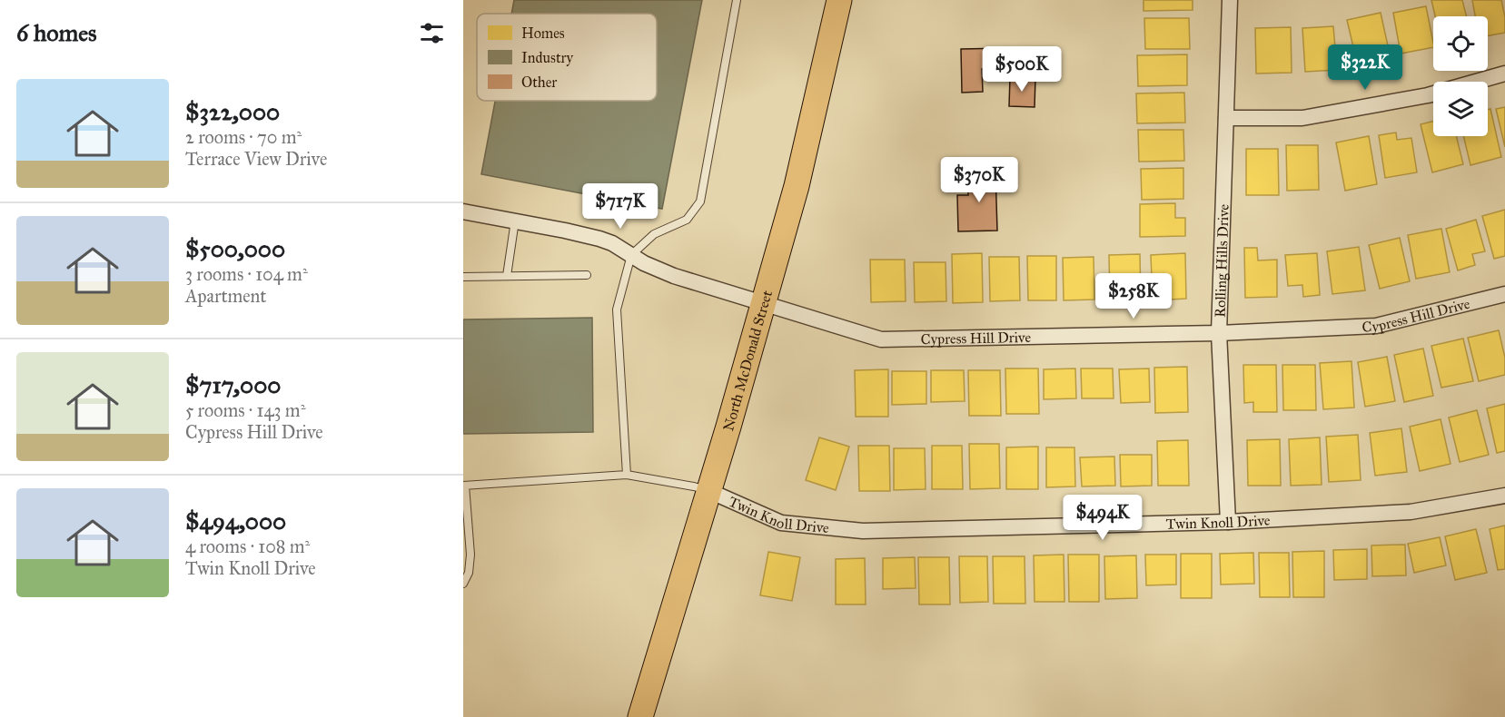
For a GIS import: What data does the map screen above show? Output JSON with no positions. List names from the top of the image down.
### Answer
{
  "streets": {
    "main road": ["North McDonald Street"],
    "street": ["Rolling Hills Drive", "Cypress Hill Drive", "Twin Knoll Drive"]
  },
  "crossings": [
    ["Rolling Hills Drive", "Cypress Hill Drive"],
    ["Rolling Hills Drive", "Twin Knoll Drive"],
    ["Cypress Hill Drive", "North McDonald Street"],
    ["North McDonald Street", "Twin Knoll Drive"]
  ],
  "legend": ["Homes", "Industry", "Other"],
  "page": {
    "heading": "6 homes",
    "price": [
      "$322K",
      "$500K",
      "$370K",
      "$717K",
      "$258K",
      "$494K"
    ],
    "list": [
      {
        "name": "$322,000",
        "note": "2 rooms · 70 m² · Terrace View Drive"
      },
      {
        "name": "$500,000",
        "note": "3 rooms · 104 m² · Apartment"
      },
      {
        "name": "$717,000",
        "note": "5 rooms · 143 m² · Cypress Hill Drive"
      },
      {
        "name": "$494,000",
        "note": "4 rooms · 108 m² · Twin Knoll Drive"
      }
    ]
  }
}
